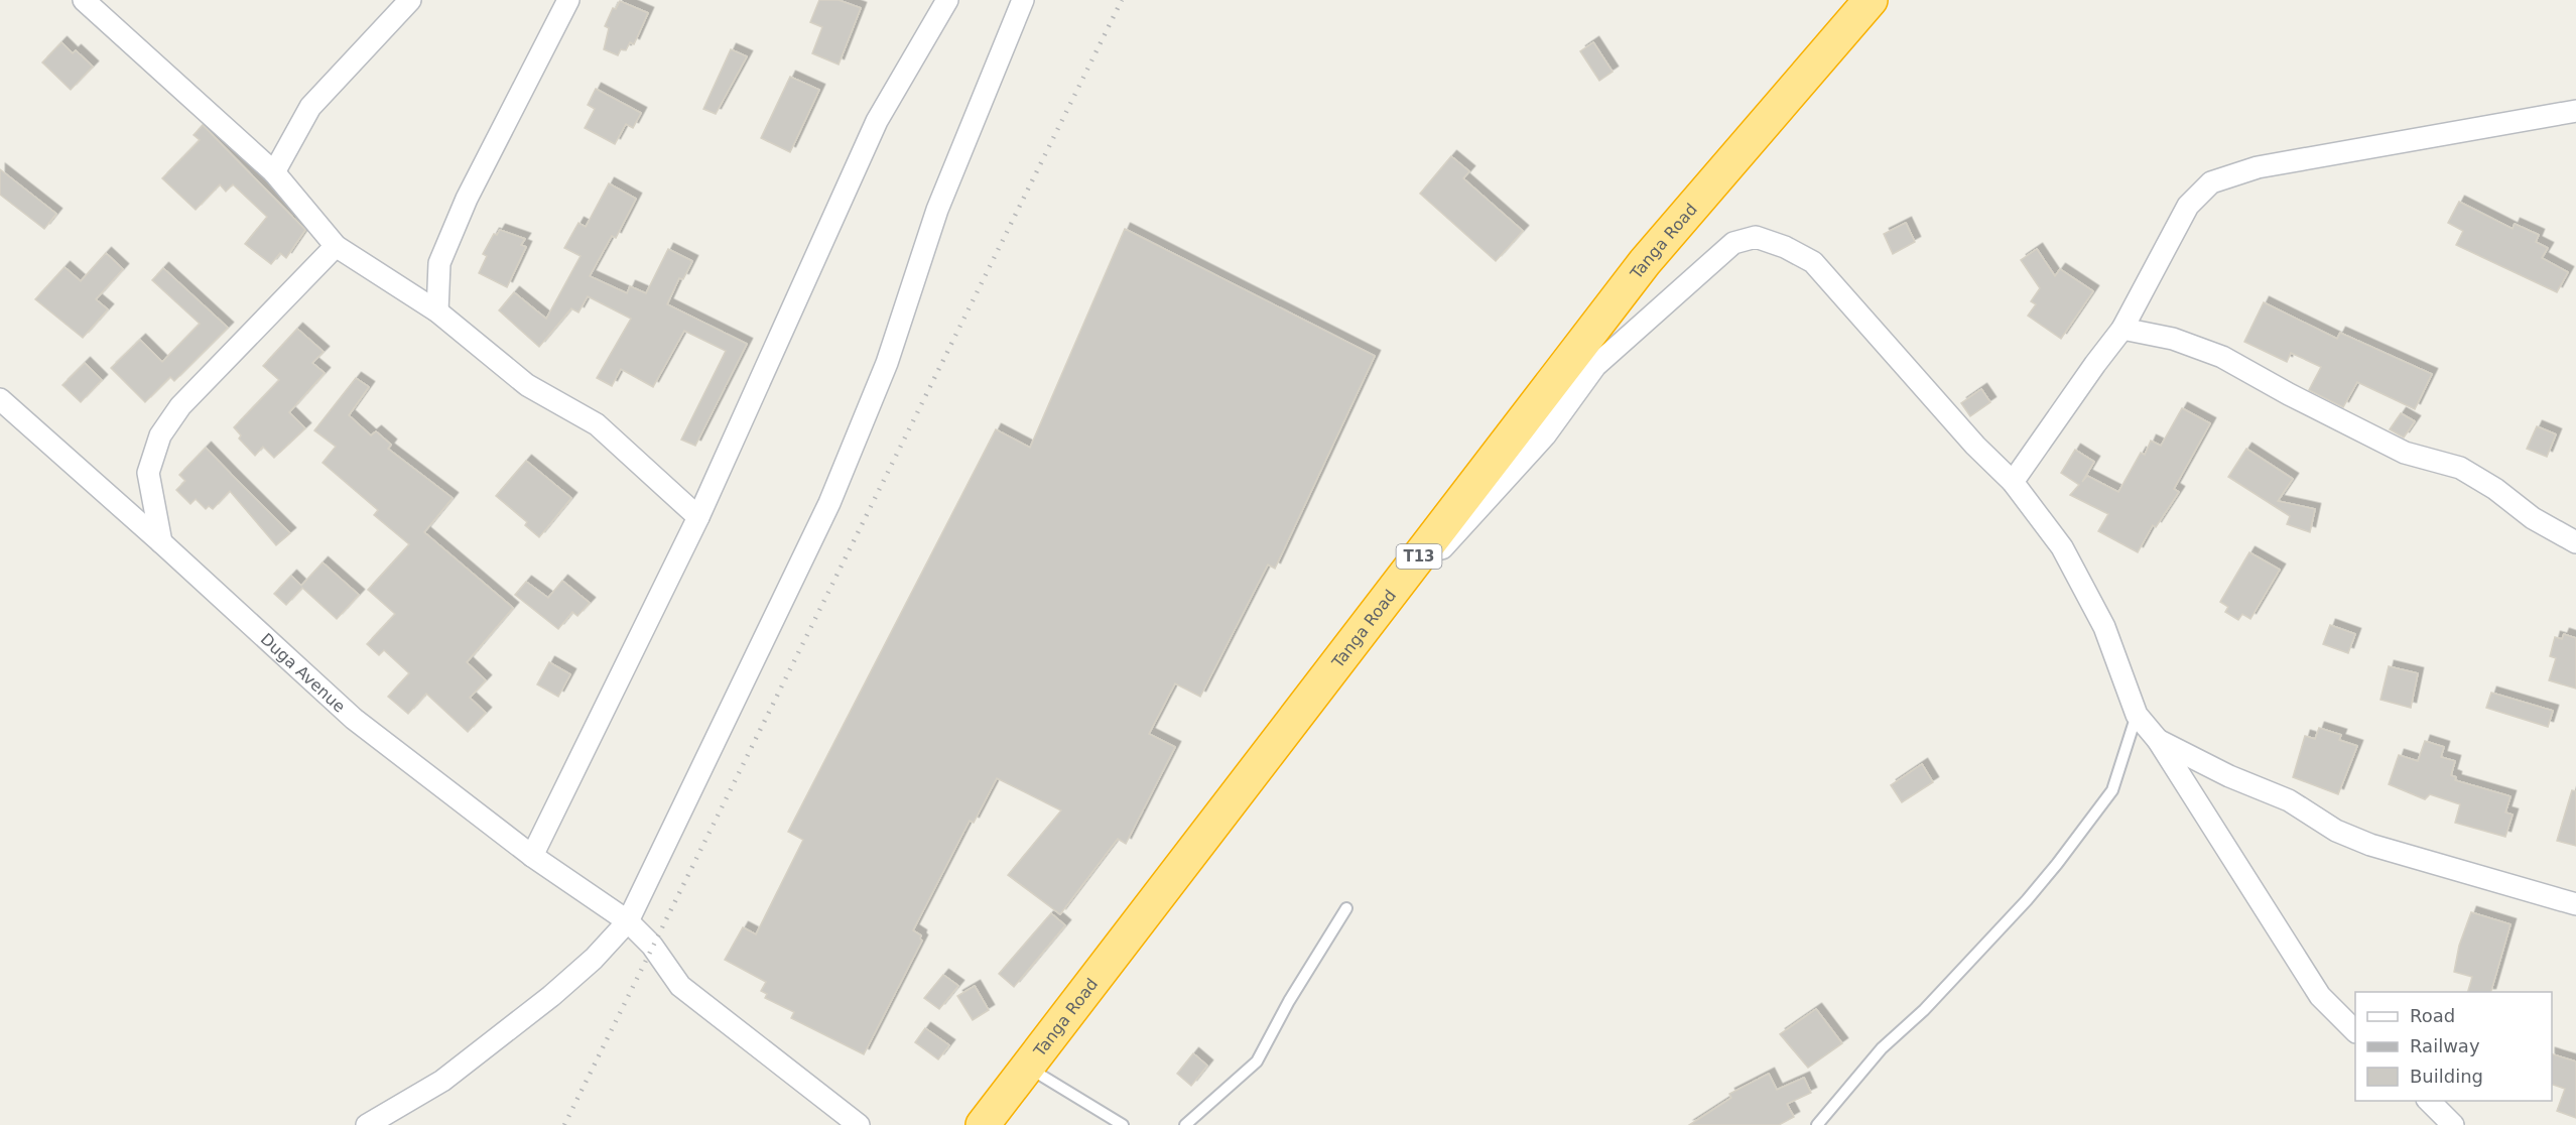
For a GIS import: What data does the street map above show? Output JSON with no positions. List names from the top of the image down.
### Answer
{
  "streets": {
    "highway": ["Tanga Road", "T13"],
    "street": ["Duga Avenue"]
  },
  "legend": ["Road", "Railway", "Building"]
}
